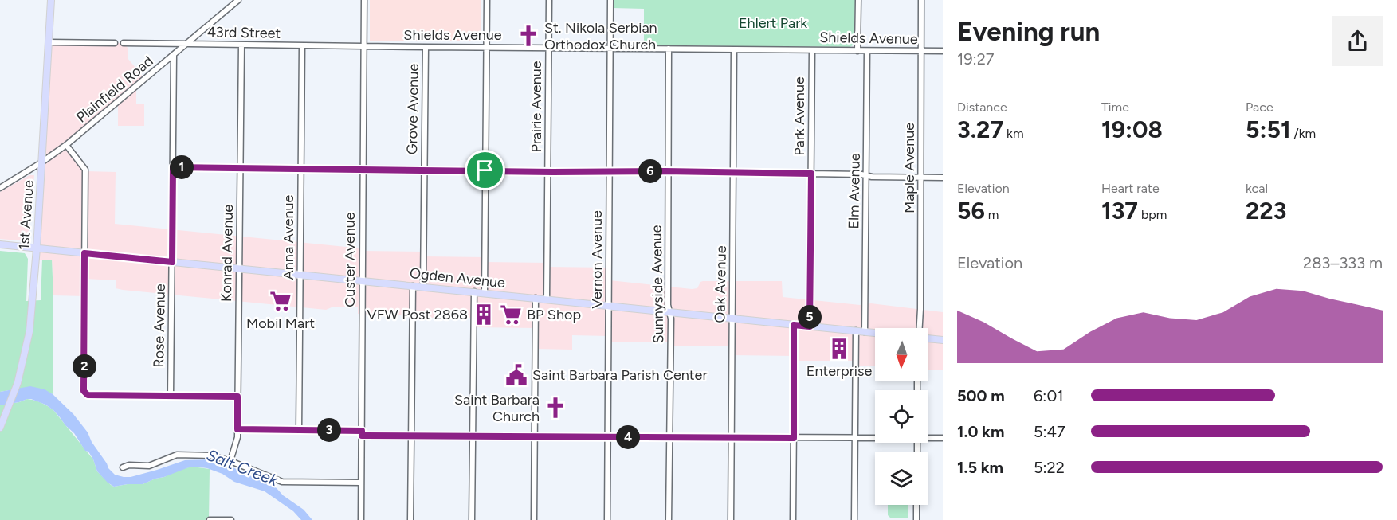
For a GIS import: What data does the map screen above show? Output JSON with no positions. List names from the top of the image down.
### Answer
{
  "streets": {
    "main road": ["1st Avenue", "Ogden Avenue"],
    "street": [
      "43rd Street",
      "Shields Avenue",
      "Plainfield Road",
      "Prairie Avenue",
      "Grove Avenue",
      "Park Avenue",
      "Maple Avenue",
      "Elm Avenue",
      "Anna Avenue",
      "Konrad Avenue",
      "Custer Avenue",
      "Vernon Avenue",
      "Sunnyside Avenue",
      "Oak Avenue",
      "Rose Avenue"
    ]
  },
  "crossings": [
    ["43rd Street", "Shields Avenue"],
    ["43rd Street", "Plainfield Road"],
    ["43rd Street", "Anna Avenue"],
    ["43rd Street", "Konrad Avenue"],
    ["43rd Street", "Custer Avenue"],
    ["Shields Avenue", "Prairie Avenue"],
    ["Shields Avenue", "Grove Avenue"],
    ["Shields Avenue", "Park Avenue"],
    ["Shields Avenue", "Maple Avenue"],
    ["Shields Avenue", "Elm Avenue"],
    ["Shields Avenue", "Custer Avenue"],
    ["Shields Avenue", "Vernon Avenue"],
    ["Shields Avenue", "Sunnyside Avenue"],
    ["Shields Avenue", "Oak Avenue"],
    ["Plainfield Road", "1st Avenue"],
    ["Plainfield Road", "Rose Avenue"],
    ["Prairie Avenue", "Ogden Avenue"],
    ["Grove Avenue", "Ogden Avenue"],
    ["Park Avenue", "Ogden Avenue"],
    ["Elm Avenue", "Ogden Avenue"],
    ["1st Avenue", "Ogden Avenue"],
    ["Anna Avenue", "Ogden Avenue"],
    ["Konrad Avenue", "Ogden Avenue"],
    ["Custer Avenue", "Ogden Avenue"],
    ["Vernon Avenue", "Ogden Avenue"],
    ["Ogden Avenue", "Sunnyside Avenue"],
    ["Ogden Avenue", "Oak Avenue"],
    ["Ogden Avenue", "Rose Avenue"]
  ],
  "water": ["Salt Creek"],
  "parks": ["Ehlert Park"],
  "places": {
    "church": ["St. Nikola Serbian Orthodox Church", "Saint Barbara Church"],
    "supermarket": ["Mobil Mart", "BP Shop"],
    "building": ["VFW Post 2868", "Enterprise"],
    "public building": ["Saint Barbara Parish Center"]
  },
  "north": "bottom",
  "page": {
    "heading": ["Evening run", "19:27"],
    "stats": [
      ["Distance", "3.27 km"],
      ["Time", "19:08"],
      ["Pace", "5:51 /km"],
      ["Elevation", "56 m"],
      ["Heart rate", "137 bpm"],
      ["kcal", "223"]
    ],
    "pins": [
      "1",
      "6",
      "5",
      "2",
      "3",
      "4"
    ],
    "chart": ["Elevation", "283–333 m"],
    "list": [
      {
        "name": "500 m",
        "note": "6:01"
      },
      {
        "name": "1.0 km",
        "note": "5:47"
      },
      {
        "name": "1.5 km",
        "note": "5:22"
      }
    ]
  }
}
